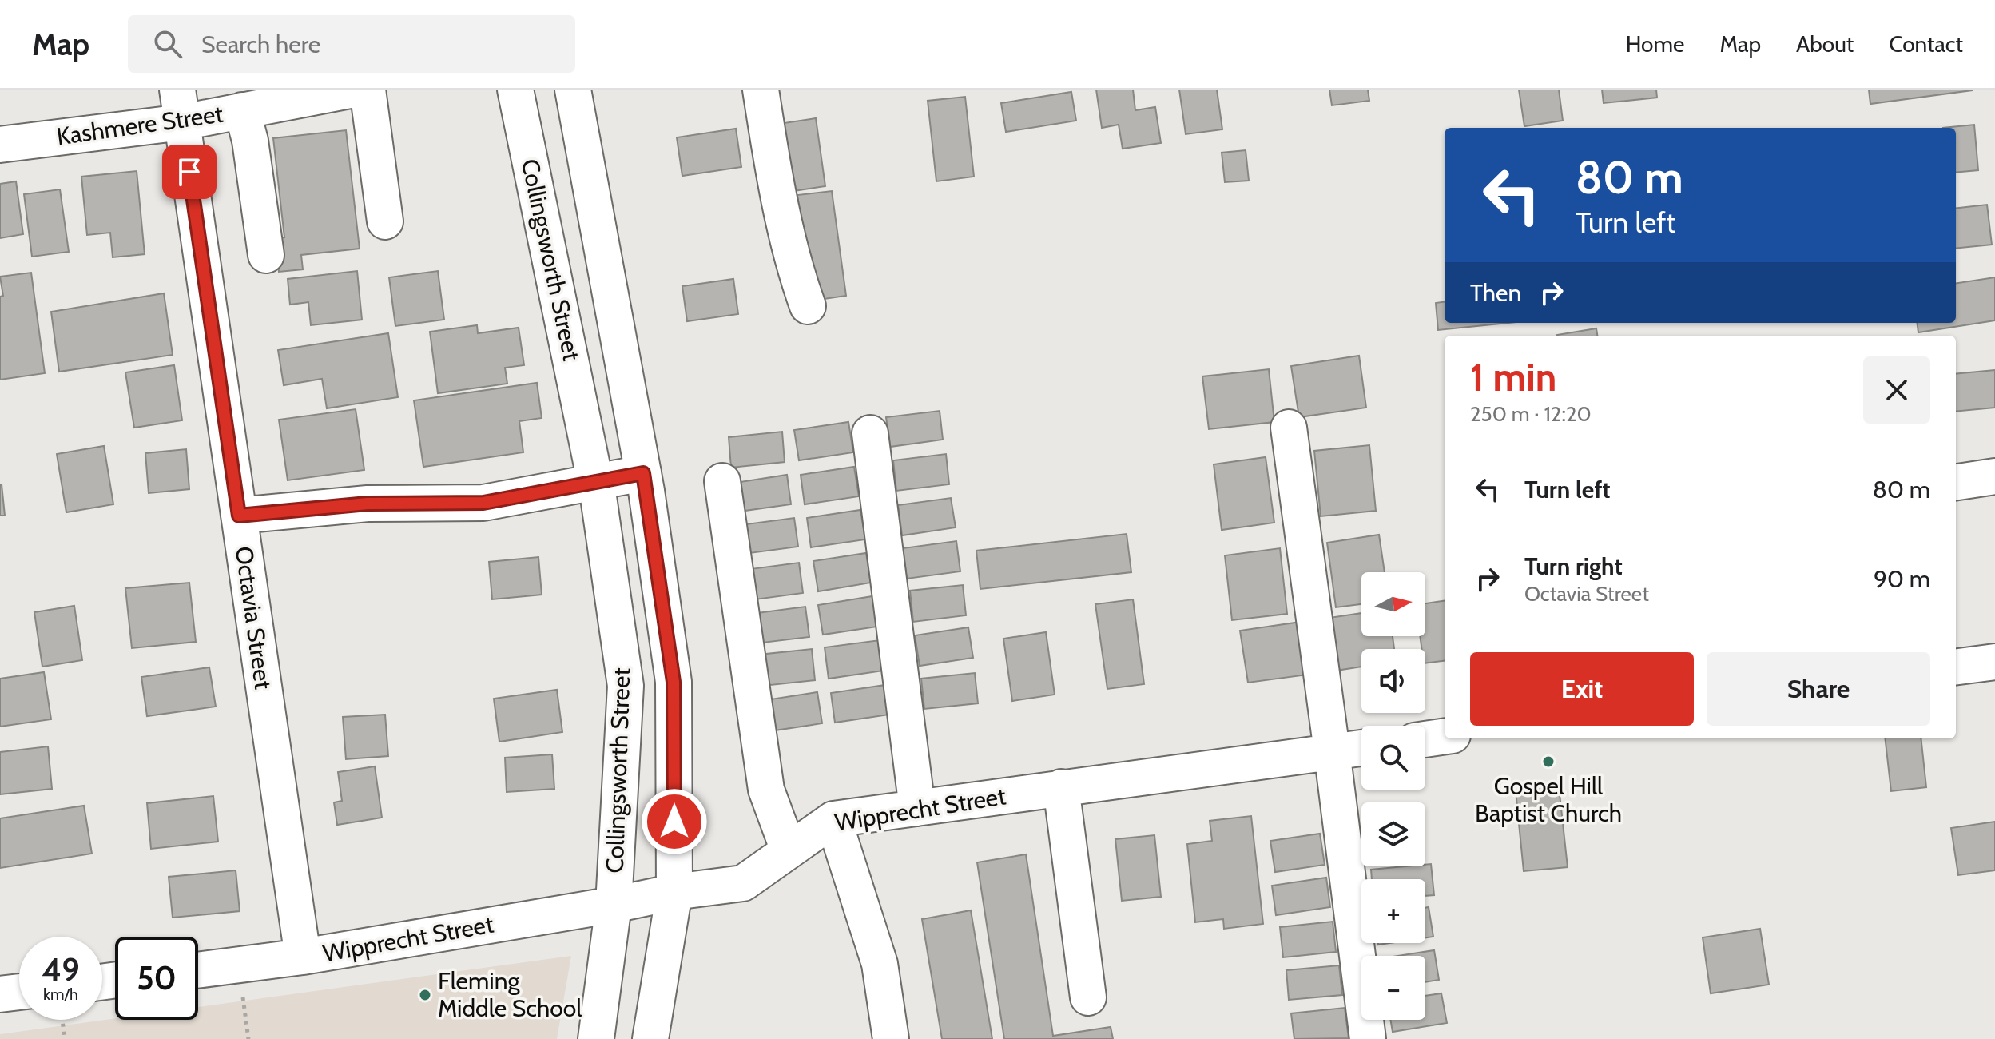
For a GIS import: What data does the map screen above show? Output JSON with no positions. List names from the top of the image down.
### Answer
{
  "streets": {
    "street": [
      "Kashmere Street",
      "Collingsworth Street",
      "Octavia Street",
      "Wipprecht Street"
    ]
  },
  "crossings": [
    ["Kashmere Street", "Octavia Street"],
    ["Collingsworth Street", "Wipprecht Street"],
    ["Octavia Street", "Wipprecht Street"]
  ],
  "places": ["Gospel Hill Baptist Church", "Fleming Middle School"],
  "north": "right",
  "page": {
    "header": "Map",
    "search": "Search here",
    "nav": [
      "Home",
      "Map",
      "About",
      "Contact"
    ],
    "turn": ["80 m", "Turn left"],
    "then": "Then",
    "heading": ["1 min", "250 m · 12:20"],
    "list": [
      {
        "name": "Turn left",
        "value": "80 m"
      },
      {
        "name": "Turn right",
        "note": "Octavia Street",
        "value": "90 m"
      }
    ],
    "map_buttons": ["+", "−"],
    "buttons": ["Exit", "Share"],
    "speed": "49 km/h",
    "limit": "50"
  }
}
